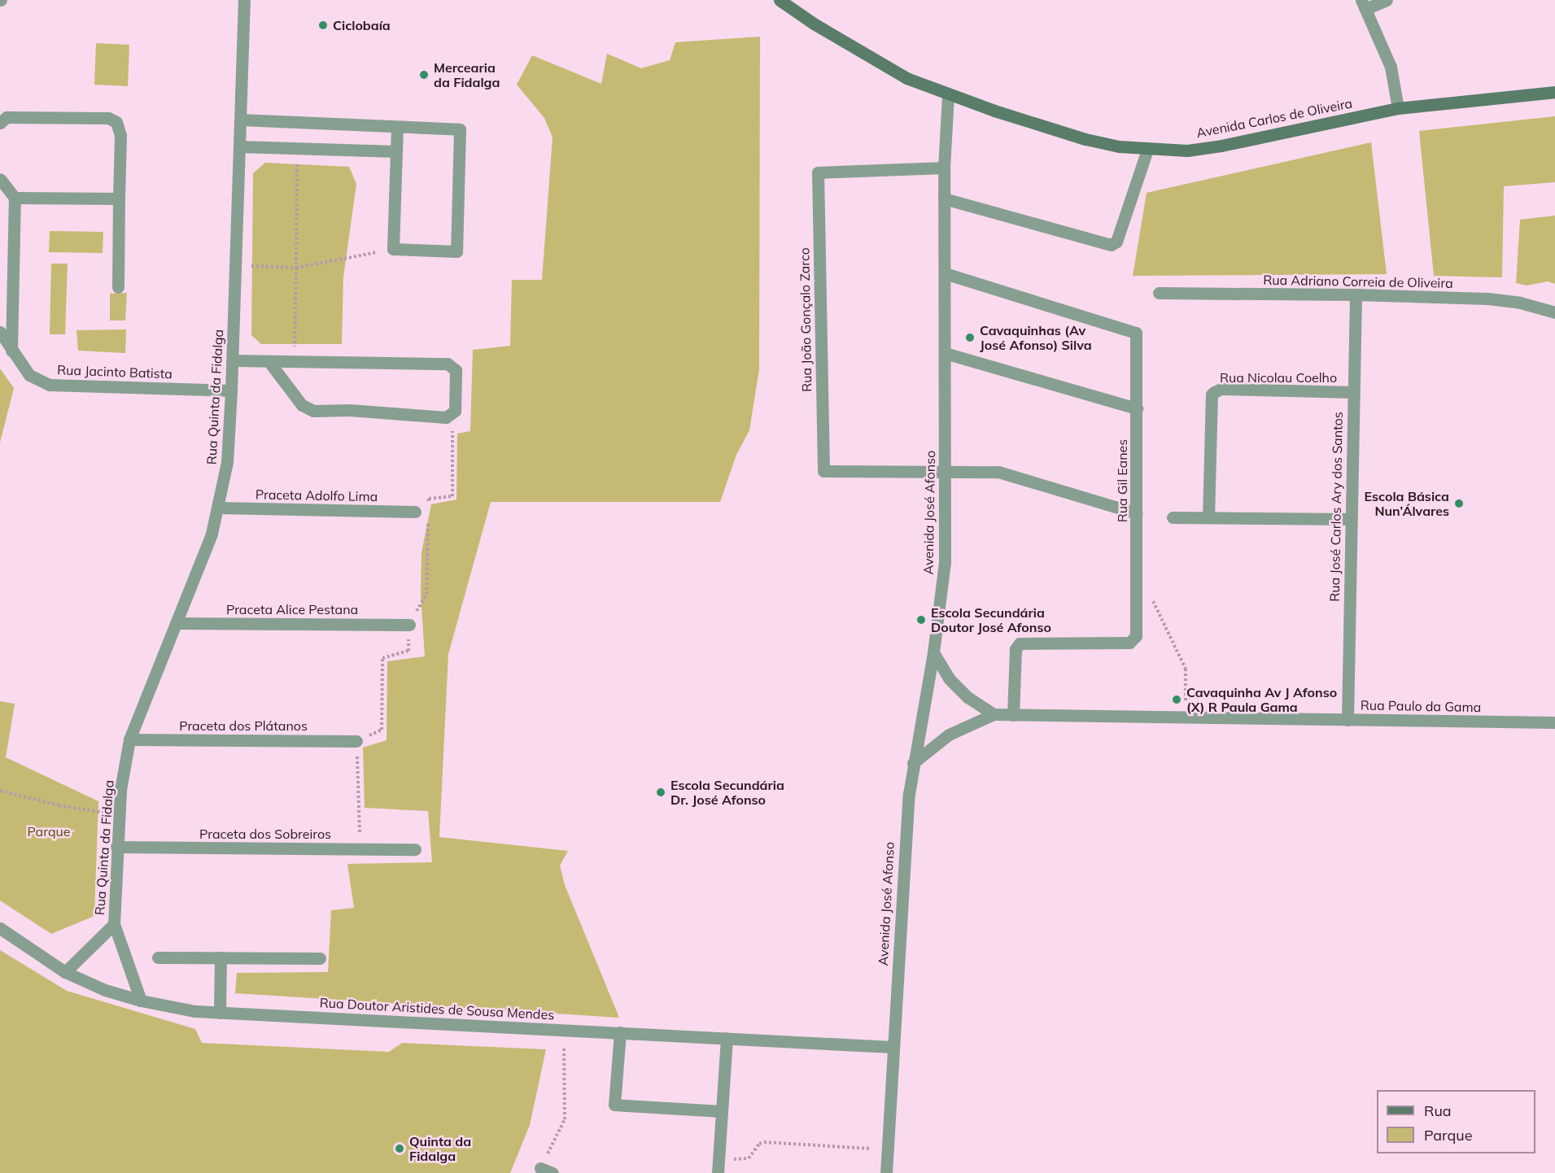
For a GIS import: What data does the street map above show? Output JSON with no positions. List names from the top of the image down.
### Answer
{
  "streets": {
    "main road": ["Avenida Carlos de Oliveira"],
    "street": [
      "Rua Adriano Correia de Oliveira",
      "Rua João Gonçalo Zarco",
      "Rua Jacinto Batista",
      "Rua Nicolau Coelho",
      "Rua Quinta da Fidalga",
      "Rua Gil Eanes",
      "Praceta Adolfo Lima",
      "Rua José Carlos Ary dos Santos",
      "Avenida José Afonso",
      "Praceta Alice Pestana",
      "Rua Paulo da Gama",
      "Praceta dos Plátanos",
      "Praceta dos Sobreiros",
      "Rua Doutor Aristides de Sousa Mendes"
    ]
  },
  "crossings": [
    ["Avenida Carlos de Oliveira", "Avenida José Afonso"],
    ["Rua Adriano Correia de Oliveira", "Rua José Carlos Ary dos Santos"],
    ["Rua João Gonçalo Zarco", "Avenida José Afonso"],
    ["Rua Jacinto Batista", "Rua Quinta da Fidalga"],
    ["Rua Nicolau Coelho", "Rua José Carlos Ary dos Santos"],
    ["Rua Quinta da Fidalga", "Praceta Adolfo Lima"],
    ["Rua Quinta da Fidalga", "Praceta Alice Pestana"],
    ["Rua Quinta da Fidalga", "Praceta dos Plátanos"],
    ["Rua Quinta da Fidalga", "Praceta dos Sobreiros"],
    ["Rua Quinta da Fidalga", "Rua Doutor Aristides de Sousa Mendes"],
    ["Rua Gil Eanes", "Avenida José Afonso"],
    ["Rua Gil Eanes", "Rua Paulo da Gama"],
    ["Rua José Carlos Ary dos Santos", "Rua Paulo da Gama"],
    ["Avenida José Afonso", "Rua Paulo da Gama"],
    ["Avenida José Afonso", "Rua Doutor Aristides de Sousa Mendes"]
  ],
  "parks": ["Parque"],
  "places": [
    "Ciclobaía",
    "Mercearia da Fidalga",
    "Cavaquinhas (Av José Afonso) Silva",
    "Escola Básica Nun’Álvares",
    "Escola Secundária Doutor José Afonso",
    "Cavaquinha Av J Afonso (X) R Paula Gama",
    "Escola Secundária Dr. José Afonso",
    "Quinta da Fidalga"
  ],
  "legend": ["Rua", "Parque"]
}
